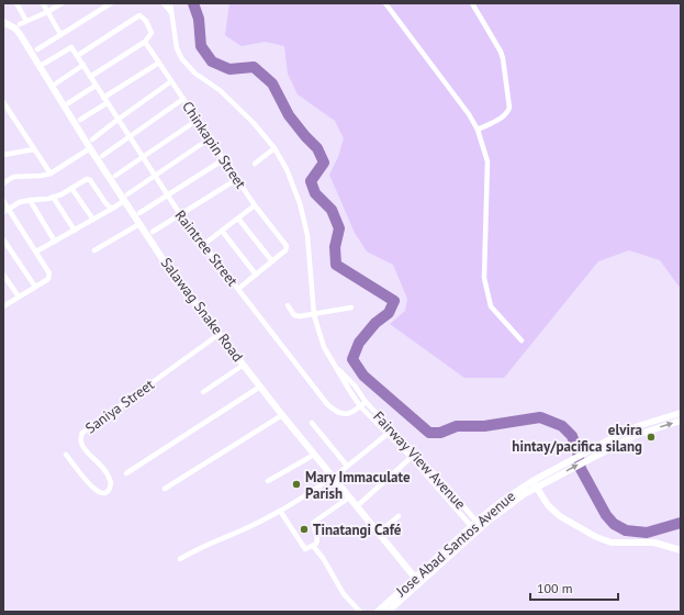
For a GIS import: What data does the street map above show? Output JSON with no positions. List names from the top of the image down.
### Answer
{
  "streets": {
    "main road": ["Salawag Snake Road", "Jose Abad Santos Avenue"],
    "street": [
      "Chinkapin Street",
      "Raintree Street",
      "Saniya Street",
      "Fairway View Avenue"
    ]
  },
  "crossings": [
    ["Raintree Street", "Fairway View Avenue"],
    ["Salawag Snake Road", "Saniya Street"],
    ["Salawag Snake Road", "Jose Abad Santos Avenue"],
    ["Fairway View Avenue", "Jose Abad Santos Avenue"]
  ],
  "places": ["elvira hintay/pacifica silang", "Mary Immaculate Parish", "Tinatangi Café"],
  "scale_bar": "100 m"
}
